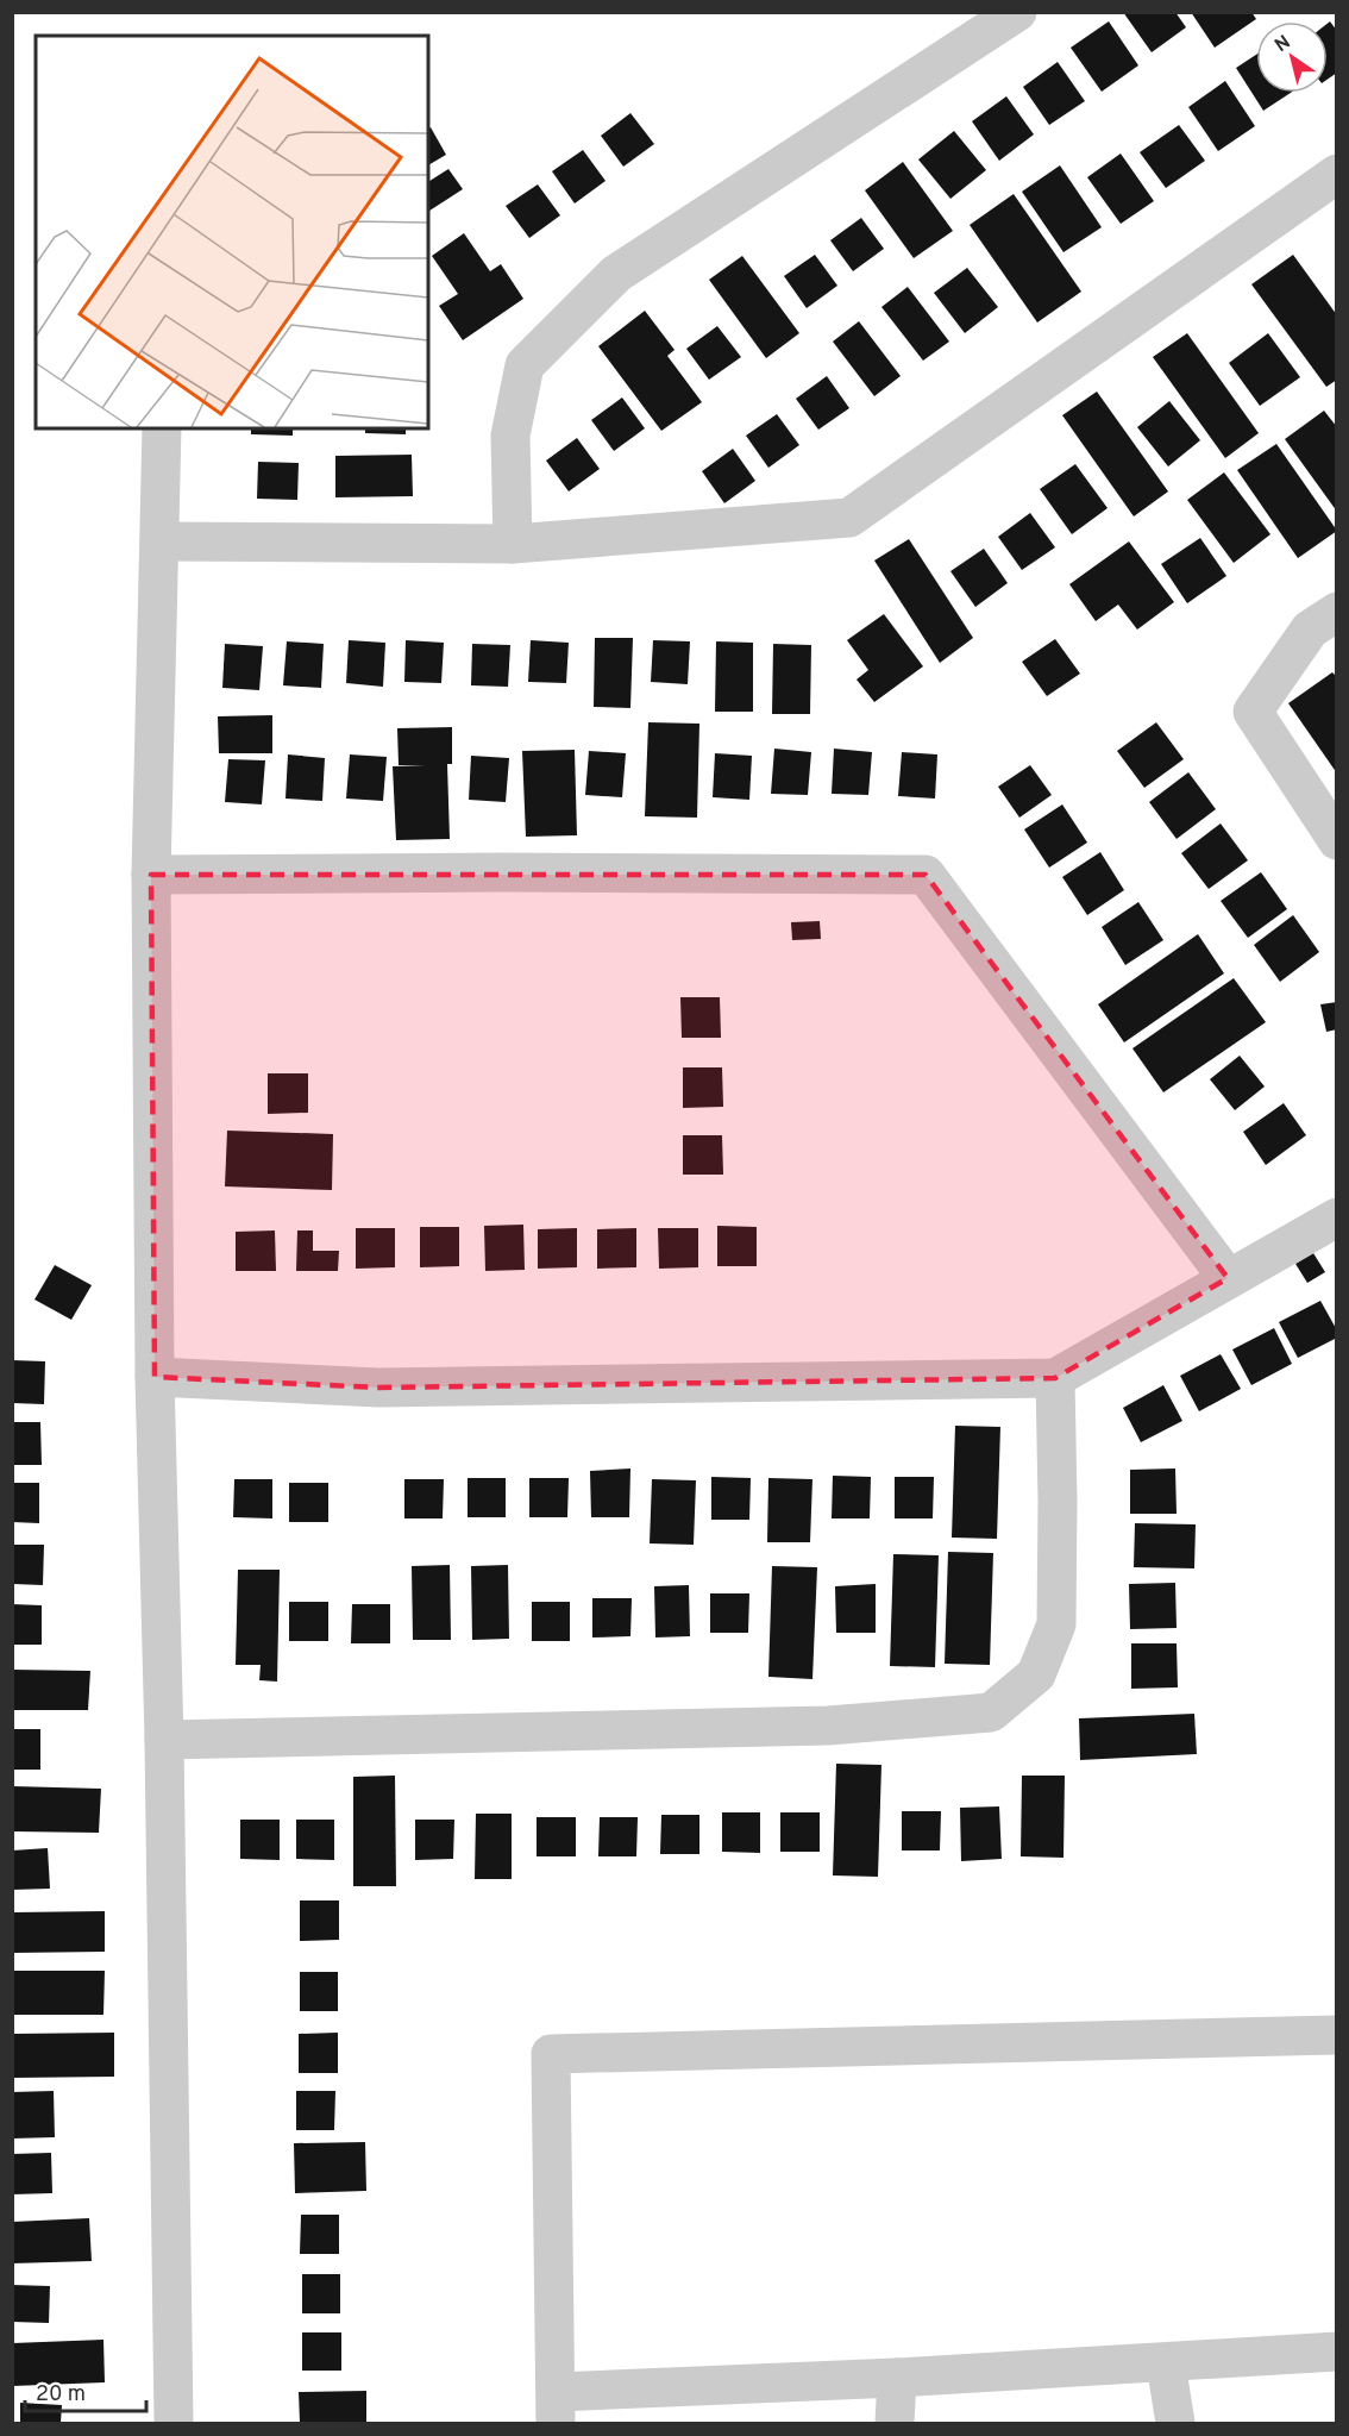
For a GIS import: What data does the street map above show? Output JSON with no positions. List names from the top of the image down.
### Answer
{
  "scale_bar": "20 m",
  "north": "top left"
}
